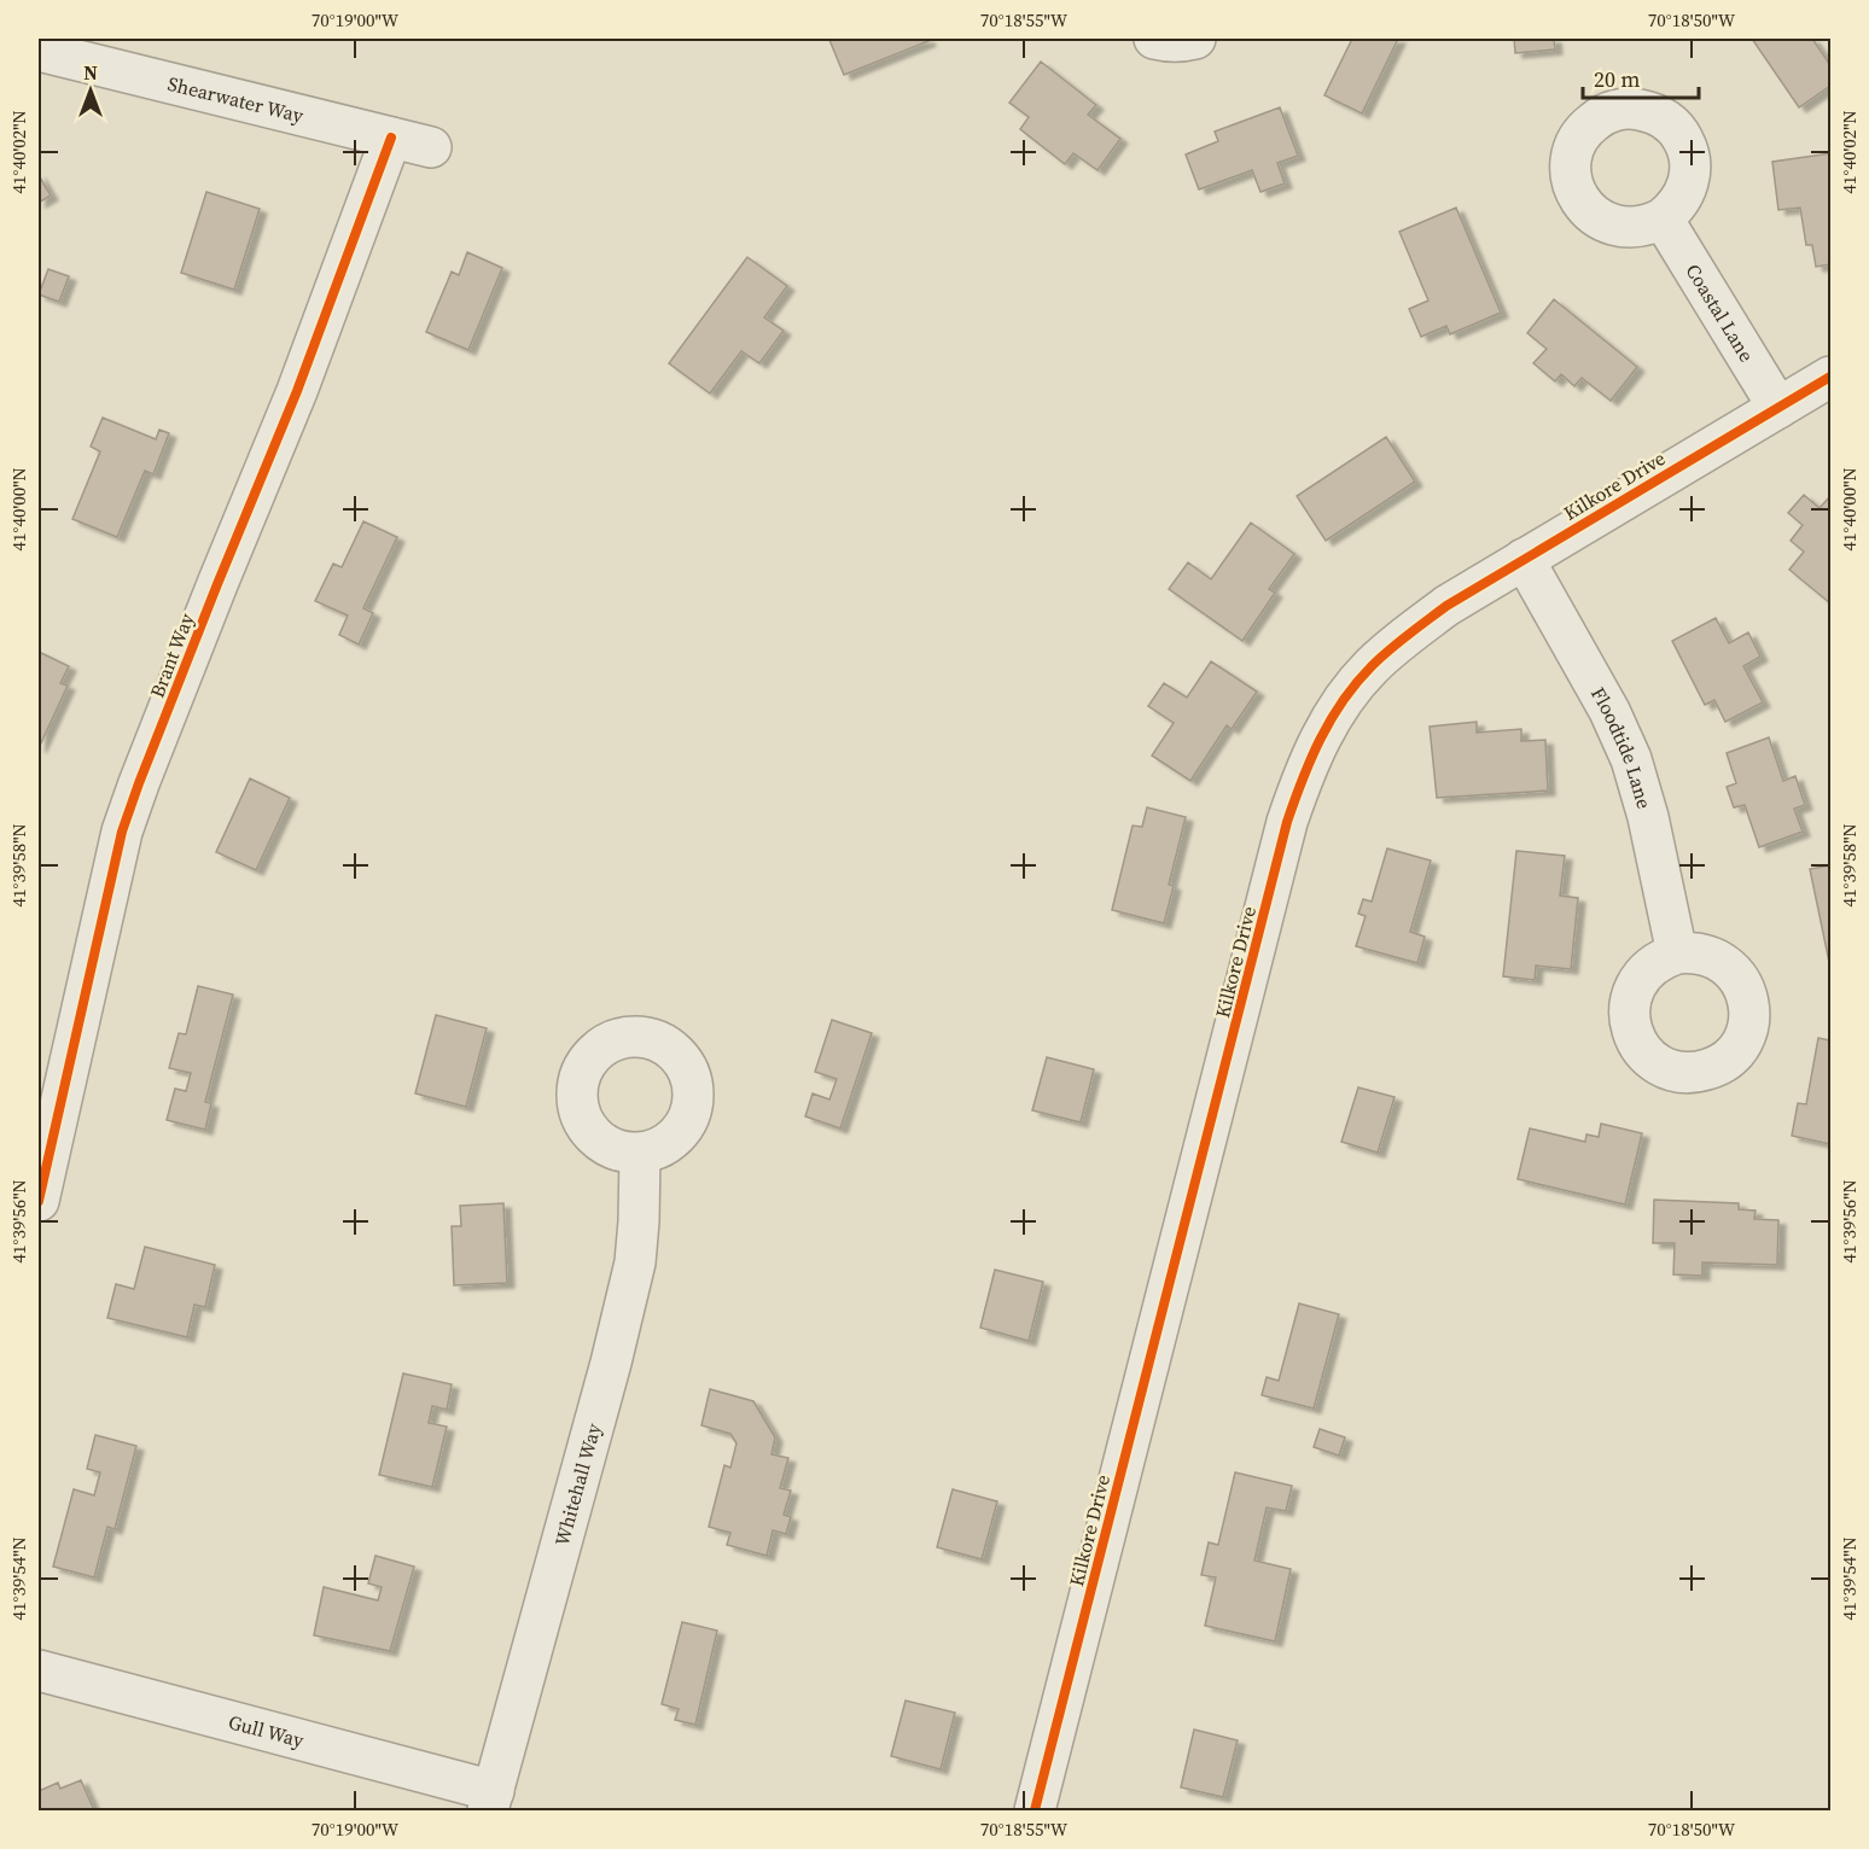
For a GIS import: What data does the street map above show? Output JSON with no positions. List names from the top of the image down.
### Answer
{
  "streets": {
    "street": [
      "Shearwater Way",
      "Coastal Lane",
      "Kilkore Drive",
      "Brant Way",
      "Floodtide Lane",
      "Whitehall Way",
      "Gull Way"
    ]
  },
  "crossings": [
    ["Shearwater Way", "Brant Way"],
    ["Coastal Lane", "Kilkore Drive"],
    ["Kilkore Drive", "Floodtide Lane"],
    ["Whitehall Way", "Gull Way"]
  ],
  "scale_bar": "20 m",
  "north": "top",
  "coordinates": [
    "70°19'00\"W",
    "70°18'55\"W",
    "70°18'50\"W",
    "41°40'02\"N",
    "41°40'00\"N",
    "41°39'58\"N",
    "41°39'56\"N",
    "41°39'54\"N"
  ]
}
